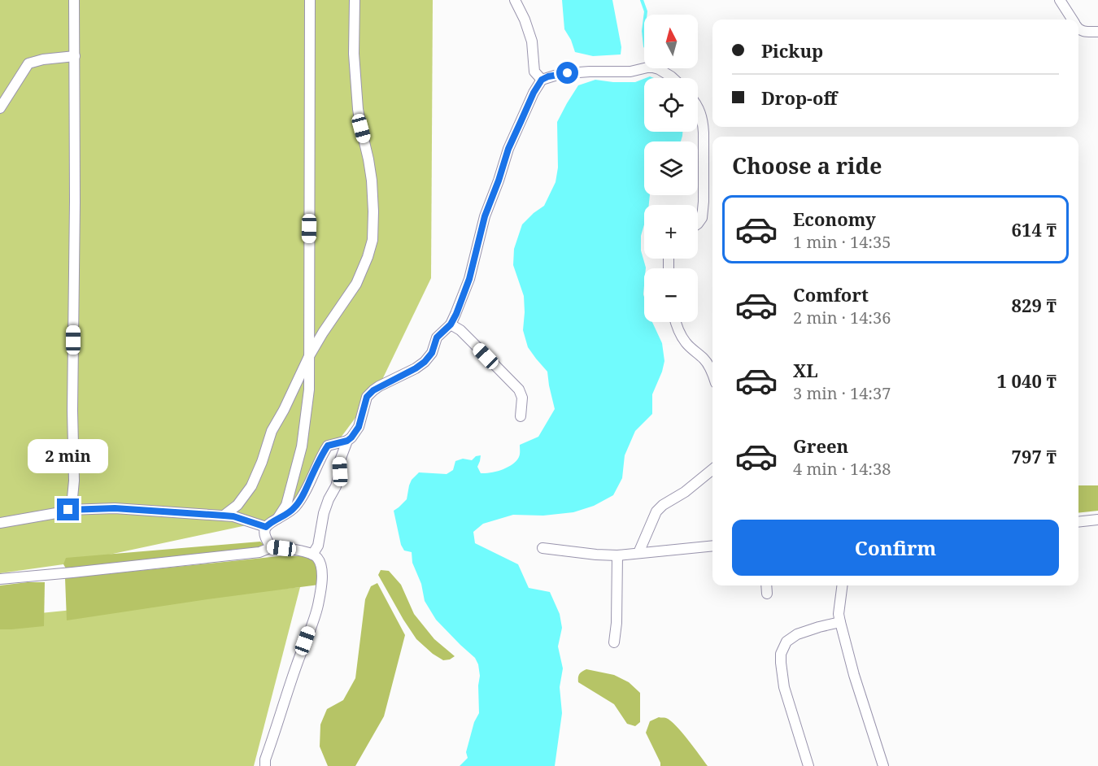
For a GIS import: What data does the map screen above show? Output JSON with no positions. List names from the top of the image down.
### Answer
{
  "north": "top",
  "page": {
    "map_buttons": ["+", "−"],
    "banner": ["Pickup", "Drop-off"],
    "heading": "Choose a ride",
    "list": [
      {
        "name": "Economy",
        "note": "1 min · 14:35",
        "value": "614 ₸"
      },
      {
        "name": "Comfort",
        "note": "2 min · 14:36",
        "value": "829 ₸"
      },
      {
        "name": "XL",
        "note": "3 min · 14:37",
        "value": "1 040 ₸"
      },
      {
        "name": "Green",
        "note": "4 min · 14:38",
        "value": "797 ₸"
      }
    ],
    "bubble": "2 min",
    "buttons": "Confirm"
  }
}
